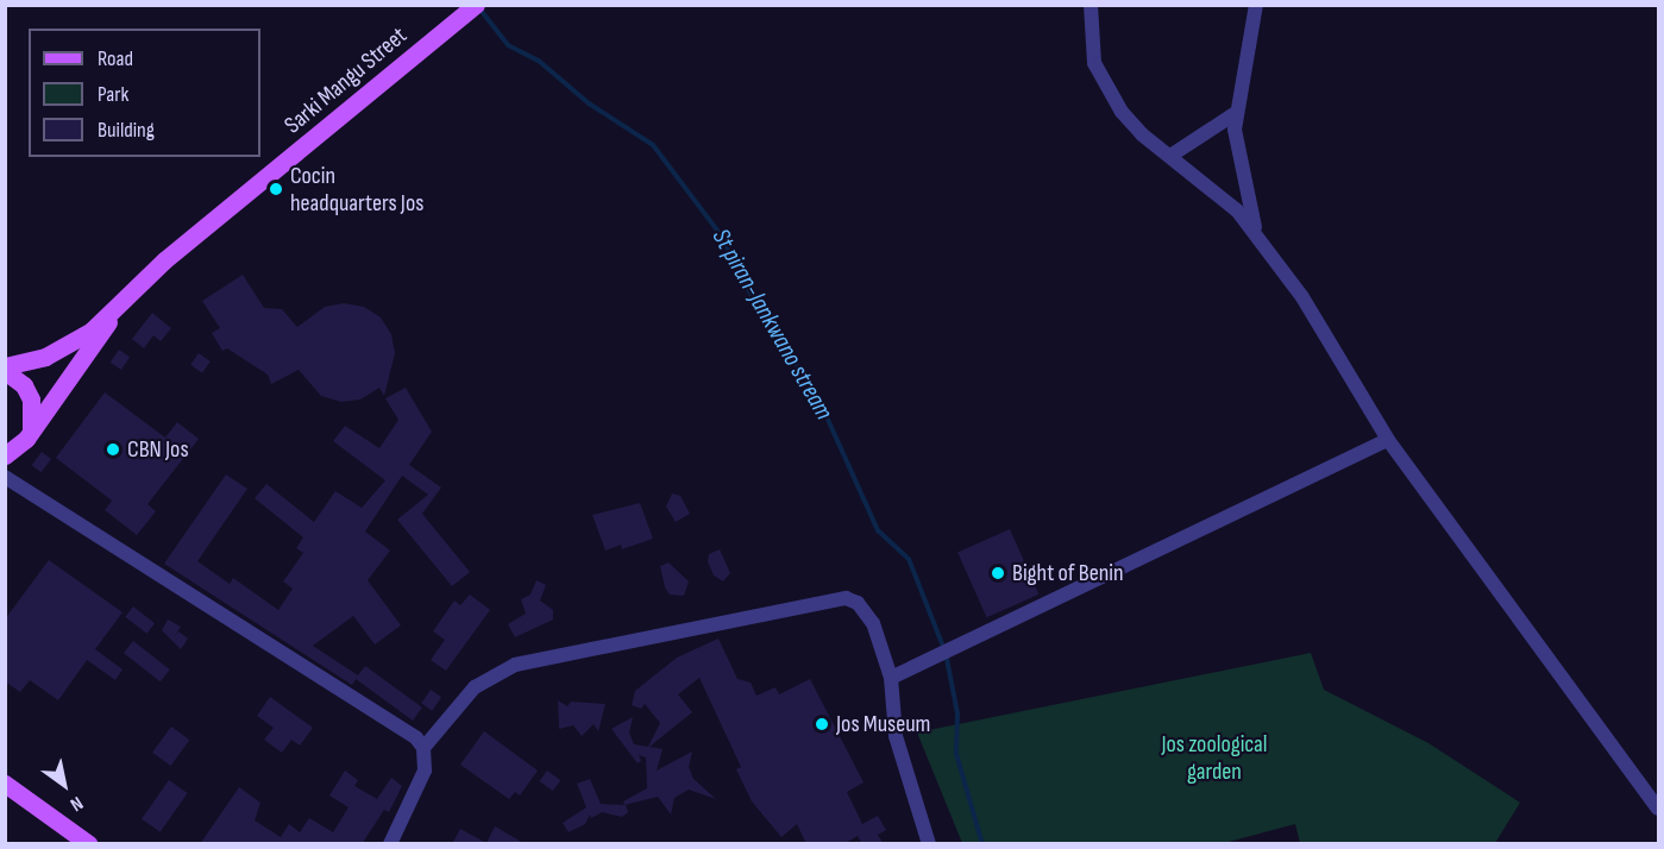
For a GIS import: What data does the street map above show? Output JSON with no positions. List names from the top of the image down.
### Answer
{
  "streets": {
    "main road": ["Sarki Mangu Street"]
  },
  "water": ["St piran-Jankwano stream"],
  "parks": ["Jos zoological garden"],
  "places": [
    "Cocin headquarters Jos",
    "CBN Jos",
    "Bight of Benin",
    "Jos Museum"
  ],
  "legend": ["Road", "Park", "Building"],
  "north": "bottom right"
}
